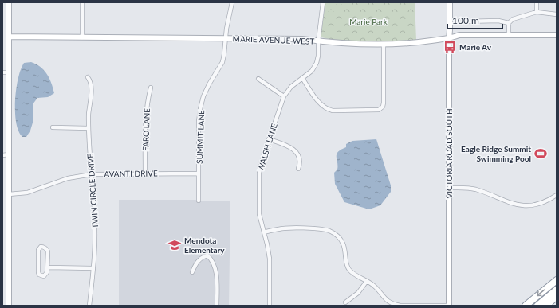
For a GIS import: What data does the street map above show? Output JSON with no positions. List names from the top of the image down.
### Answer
{
  "streets": {
    "street": [
      "MARIE AVENUE WEST",
      "FARO LANE",
      "SUMMIT LANE",
      "WALSH LANE",
      "VICTORIA ROAD SOUTH",
      "AVANTI DRIVE",
      "TWIN CIRCLE DRIVE"
    ]
  },
  "crossings": [
    ["MARIE AVENUE WEST", "SUMMIT LANE"],
    ["MARIE AVENUE WEST", "WALSH LANE"],
    ["MARIE AVENUE WEST", "VICTORIA ROAD SOUTH"],
    ["FARO LANE", "AVANTI DRIVE"],
    ["SUMMIT LANE", "AVANTI DRIVE"],
    ["AVANTI DRIVE", "TWIN CIRCLE DRIVE"]
  ],
  "parks": ["Marie Park"],
  "places": {
    "bus stop": ["Marie Av"],
    "sports": ["Eagle Ridge Summit Swimming Pool"],
    "school or university": ["Mendota Elementary"]
  },
  "scale_bar": "100 m"
}
